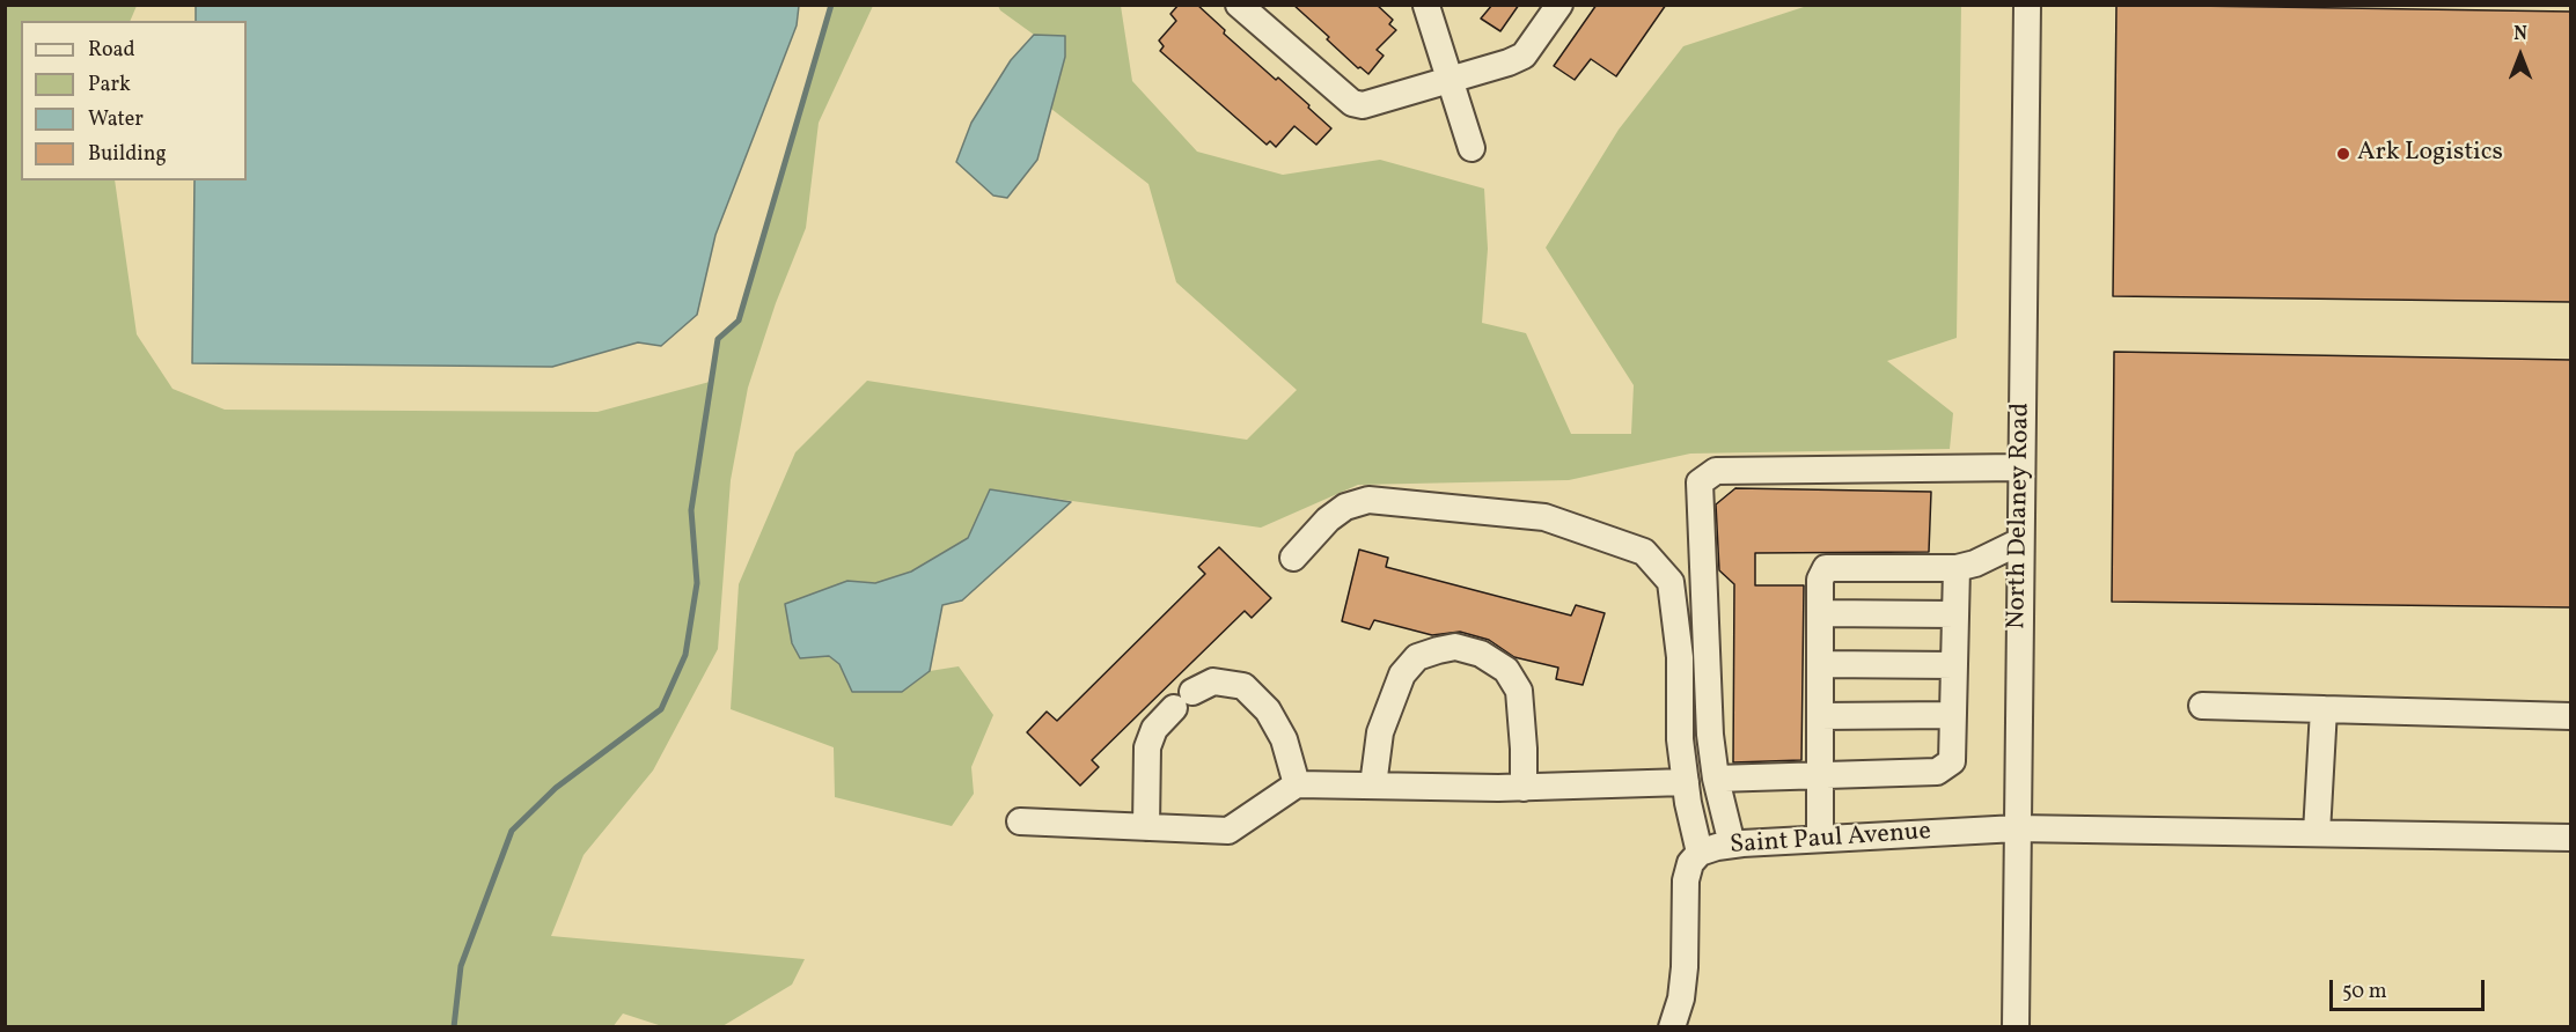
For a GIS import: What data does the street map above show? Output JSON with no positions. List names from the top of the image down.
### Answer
{
  "streets": {
    "street": ["North Delaney Road", "Saint Paul Avenue"]
  },
  "crossings": [
    ["North Delaney Road", "Saint Paul Avenue"]
  ],
  "places": ["Ark Logistics"],
  "legend": [
    "Road",
    "Park",
    "Water",
    "Building"
  ],
  "scale_bar": "50 m",
  "north": "top"
}
